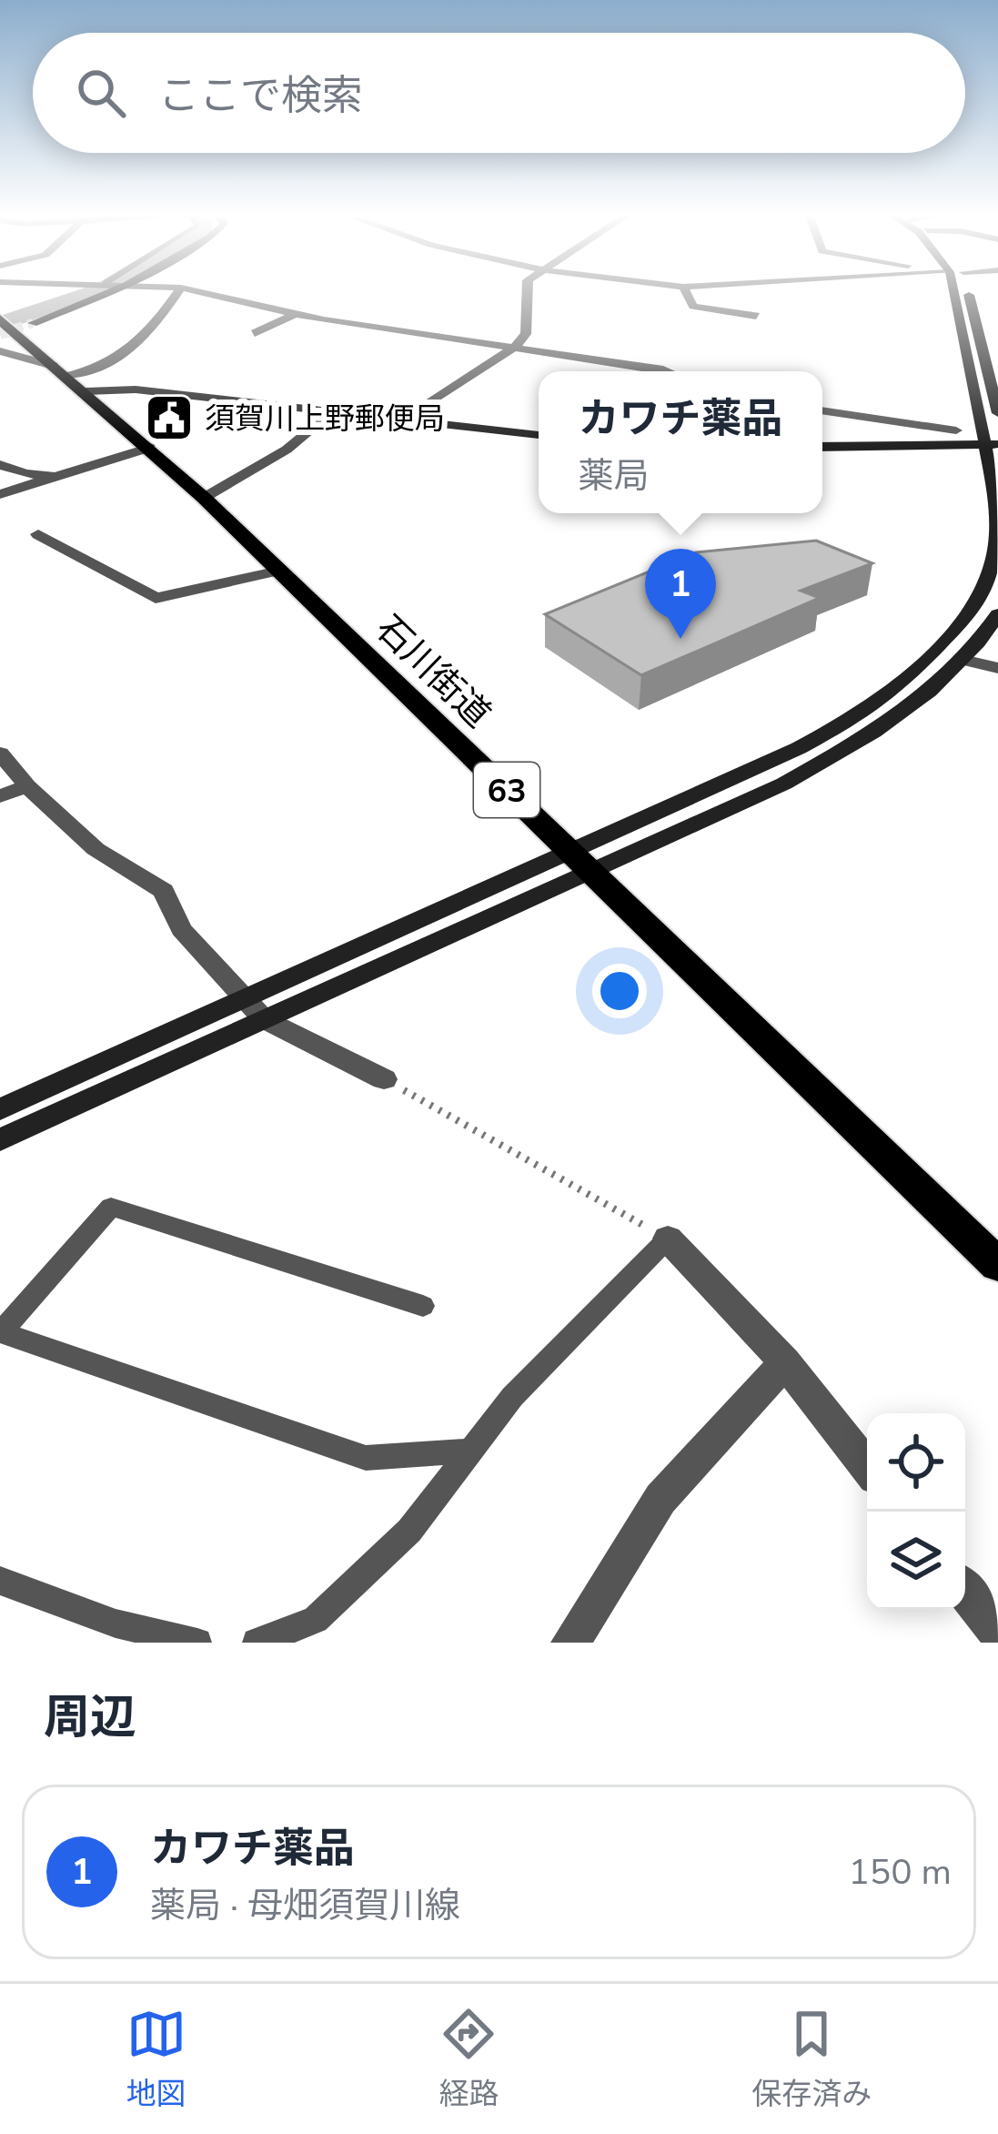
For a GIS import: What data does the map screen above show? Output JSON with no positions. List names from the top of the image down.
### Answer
{
  "streets": {
    "main road": ["石川街道", "63"]
  },
  "places": {
    "public building": ["須賀川上野郵便局"]
  },
  "page": {
    "search": "ここで検索",
    "popup": ["カワチ薬品", "薬局"],
    "pins": "1",
    "heading": "周辺",
    "list": [
      {
        "mark": "1",
        "name": "カワチ薬品",
        "note": "薬局 · 母畑須賀川線",
        "value": "150 m"
      }
    ],
    "nav": ["地図", "経路", "保存済み"]
  }
}
